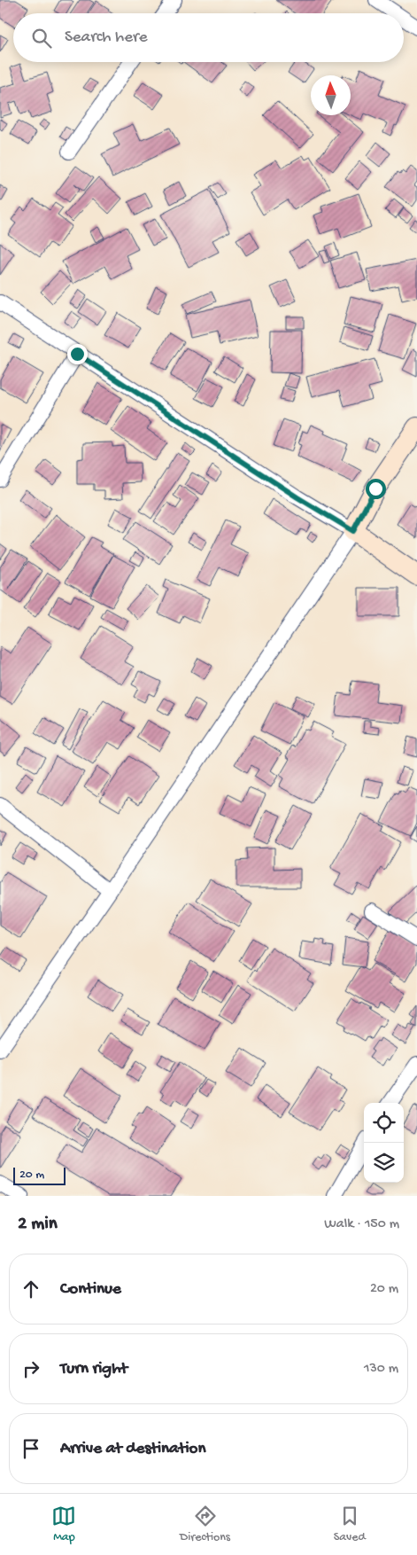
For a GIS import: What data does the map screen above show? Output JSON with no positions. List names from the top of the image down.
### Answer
{
  "scale_bar": "20 m",
  "north": "top",
  "page": {
    "search": "Search here",
    "scale": "20 m",
    "heading": ["2 min", "Walk · 150 m"],
    "list": [
      ["Continue", "20 m"],
      ["Turn right", "130 m"],
      "Arrive at destination"
    ],
    "nav": ["Map", "Directions", "Saved"]
  }
}
